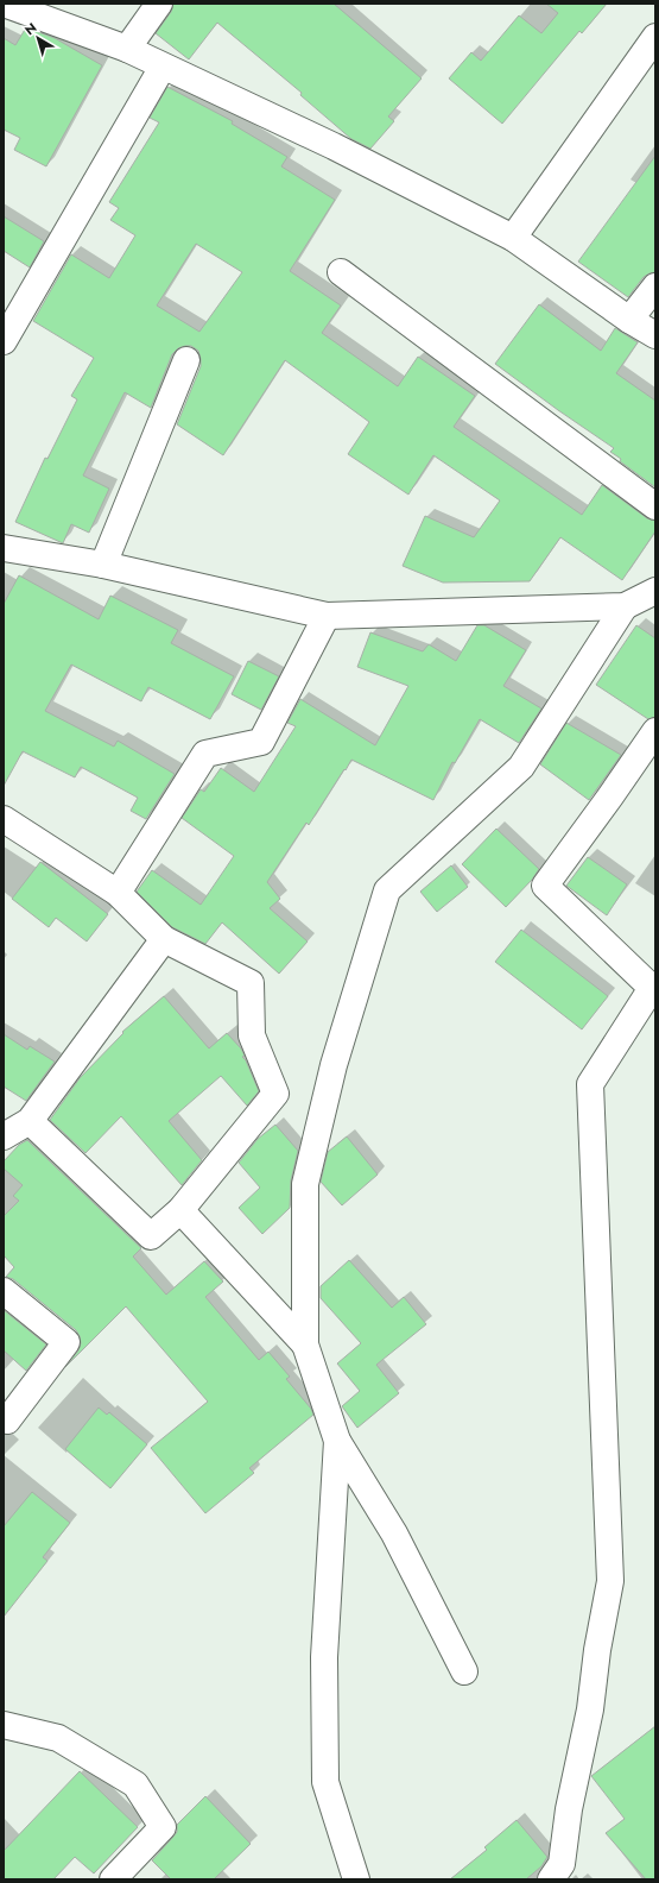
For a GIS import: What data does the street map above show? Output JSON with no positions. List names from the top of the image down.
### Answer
{
  "north": "top left"
}
